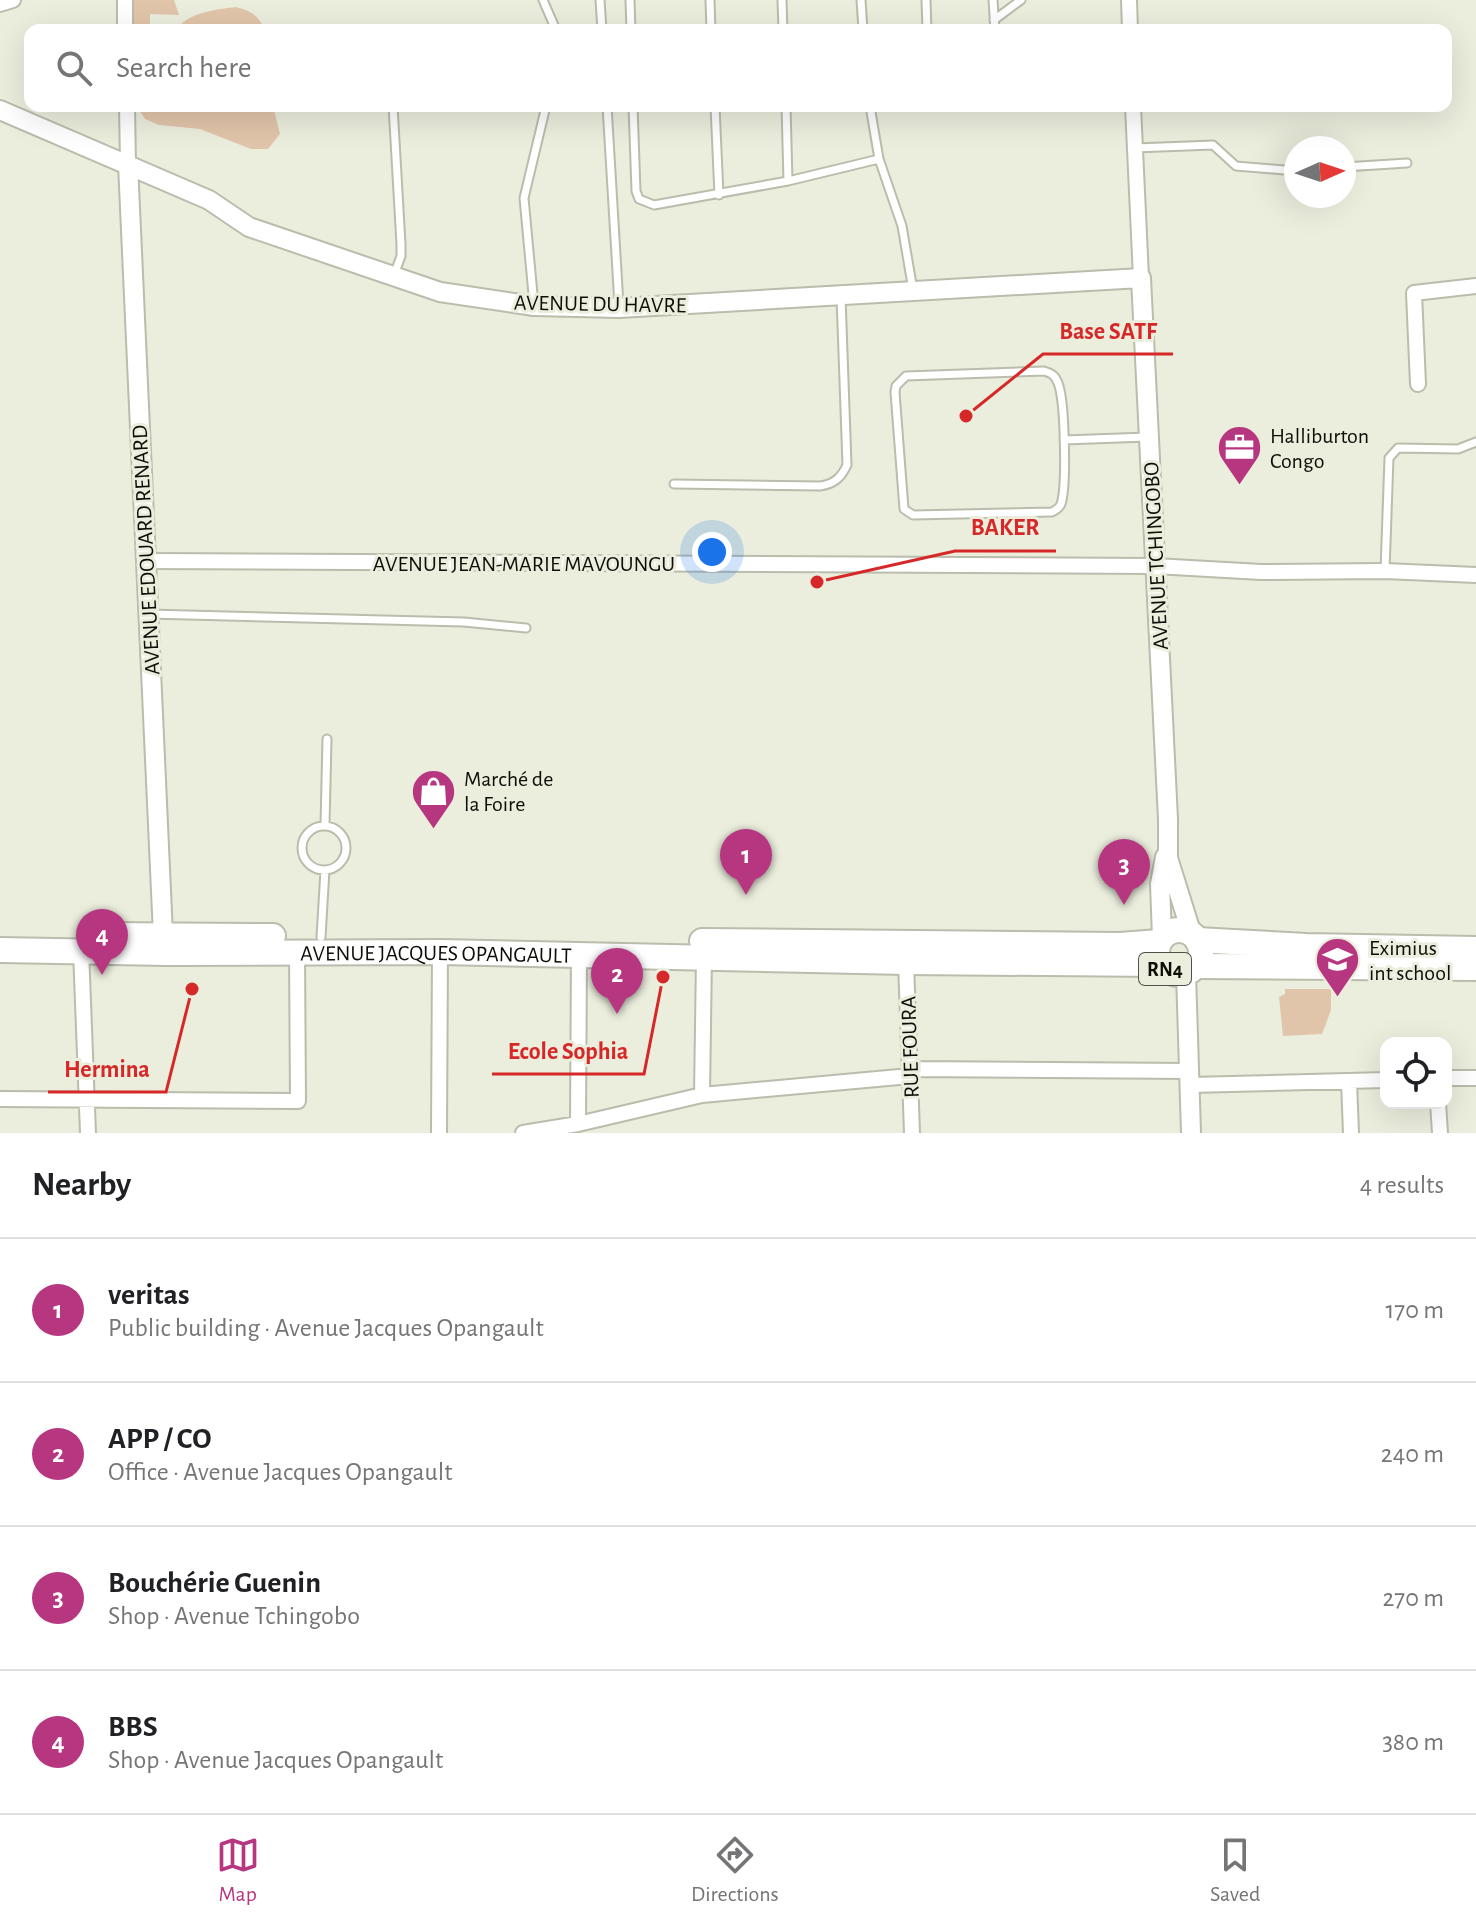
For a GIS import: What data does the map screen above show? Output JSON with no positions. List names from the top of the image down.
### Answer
{
  "streets": {
    "highway": ["AVENUE JACQUES OPANGAULT", "RN4"],
    "street": [
      "AVENUE DU HAVRE",
      "AVENUE EDOUARD RENARD",
      "AVENUE TCHINGOBO",
      "AVENUE JEAN-MARIE MAVOUNGU",
      "RUE FOURA"
    ]
  },
  "crossings": [
    ["AVENUE DU HAVRE", "AVENUE EDOUARD RENARD"],
    ["AVENUE DU HAVRE", "AVENUE TCHINGOBO"],
    ["AVENUE EDOUARD RENARD", "AVENUE JEAN-MARIE MAVOUNGU"],
    ["AVENUE EDOUARD RENARD", "RN4"],
    ["AVENUE TCHINGOBO", "AVENUE JEAN-MARIE MAVOUNGU"],
    ["AVENUE TCHINGOBO", "AVENUE JACQUES OPANGAULT"],
    ["AVENUE TCHINGOBO", "RN4"],
    ["AVENUE JACQUES OPANGAULT", "RN4"],
    ["AVENUE JACQUES OPANGAULT", "RUE FOURA"]
  ],
  "places": {
    "other": [
      "Base SATF",
      "BAKER",
      "Ecole Sophia",
      "Hermina"
    ],
    "office": ["Halliburton Congo"],
    "shop": ["Marché de la Foire"],
    "school or university": ["Eximius int school"]
  },
  "north": "right",
  "page": {
    "search": "Search here",
    "pins": [
      "1",
      "3",
      "4",
      "2"
    ],
    "heading": ["Nearby", "4 results"],
    "list": [
      {
        "mark": "1",
        "name": "veritas",
        "note": "Public building · Avenue Jacques Opangault",
        "value": "170 m"
      },
      {
        "mark": "2",
        "name": "APP / CO",
        "note": "Office · Avenue Jacques Opangault",
        "value": "240 m"
      },
      {
        "mark": "3",
        "name": "Bouchérie Guenin",
        "note": "Shop · Avenue Tchingobo",
        "value": "270 m"
      },
      {
        "mark": "4",
        "name": "BBS",
        "note": "Shop · Avenue Jacques Opangault",
        "value": "380 m"
      }
    ],
    "nav": ["Map", "Directions", "Saved"]
  }
}
